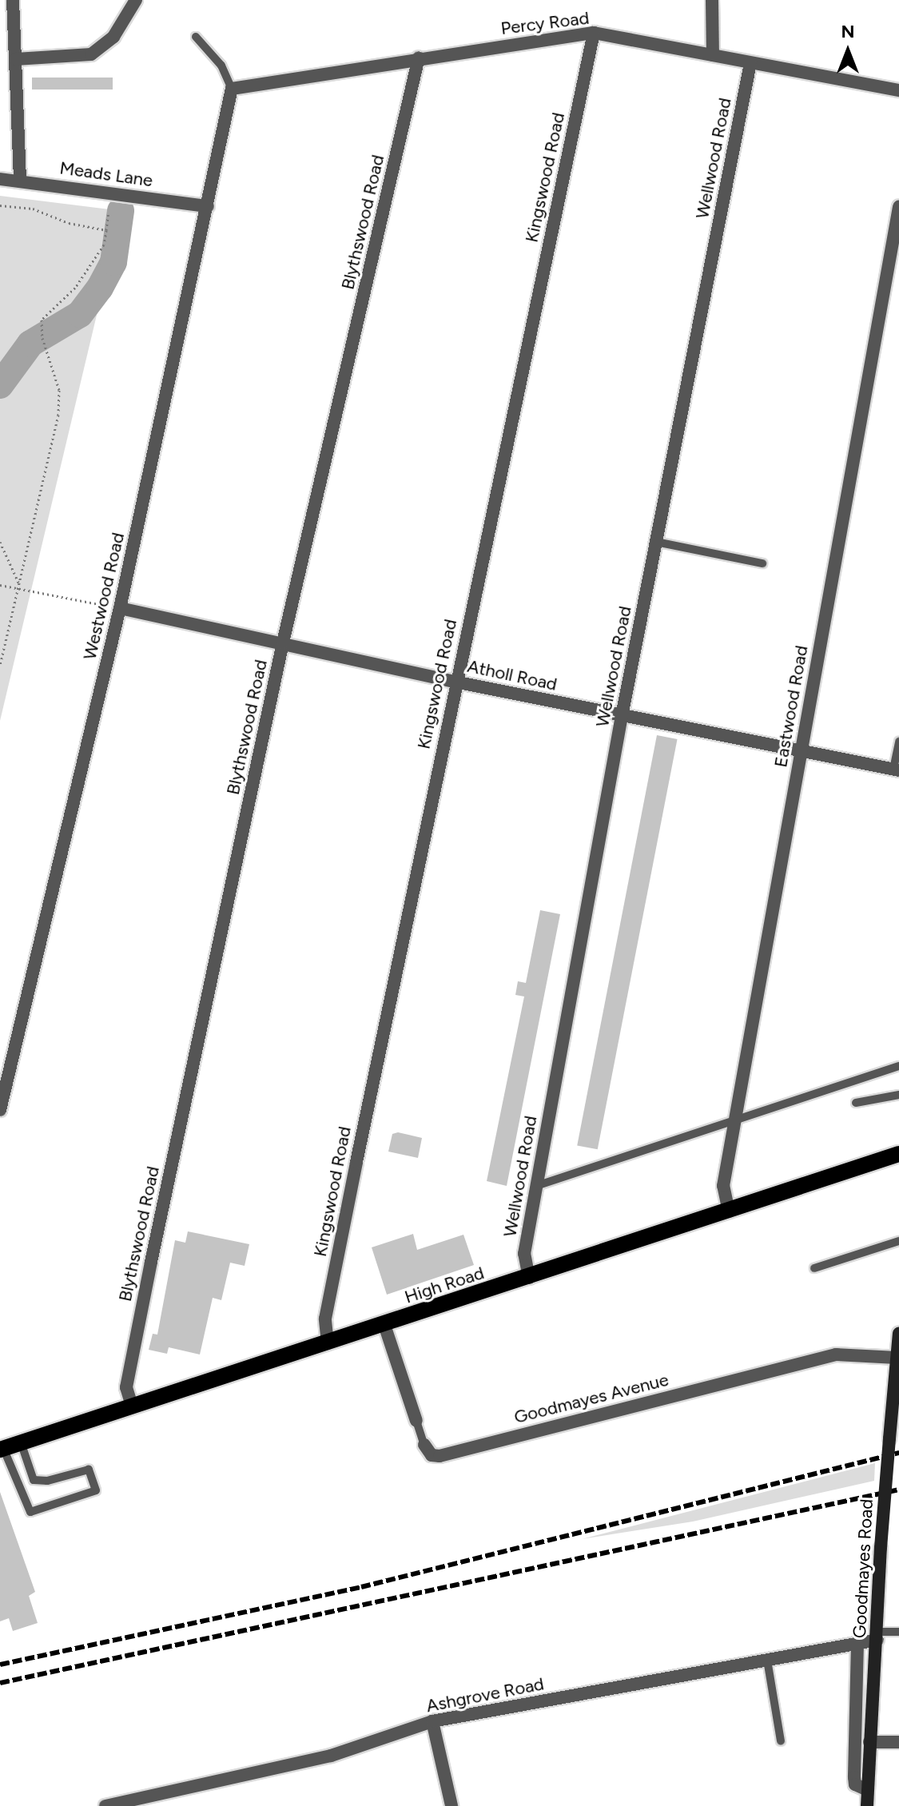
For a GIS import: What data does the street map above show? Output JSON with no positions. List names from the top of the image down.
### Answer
{
  "streets": {
    "main road": ["High Road", "Goodmayes Road"],
    "street": [
      "Percy Road",
      "Wellwood Road",
      "Meads Lane",
      "Kingswood Road",
      "Blythswood Road",
      "Westwood Road",
      "Atholl Road",
      "Eastwood Road",
      "Goodmayes Avenue",
      "Ashgrove Road"
    ]
  },
  "crossings": [
    ["Percy Road", "Wellwood Road"],
    ["Percy Road", "Kingswood Road"],
    ["Percy Road", "Blythswood Road"],
    ["Percy Road", "Westwood Road"],
    ["Wellwood Road", "Atholl Road"],
    ["Wellwood Road", "High Road"],
    ["Meads Lane", "Westwood Road"],
    ["Kingswood Road", "Atholl Road"],
    ["Kingswood Road", "High Road"],
    ["Blythswood Road", "Atholl Road"],
    ["Blythswood Road", "High Road"],
    ["Westwood Road", "Atholl Road"],
    ["Atholl Road", "Eastwood Road"],
    ["Eastwood Road", "High Road"],
    ["High Road", "Goodmayes Avenue"],
    ["Goodmayes Avenue", "Goodmayes Road"],
    ["Goodmayes Road", "Ashgrove Road"]
  ],
  "north": "top"
}
